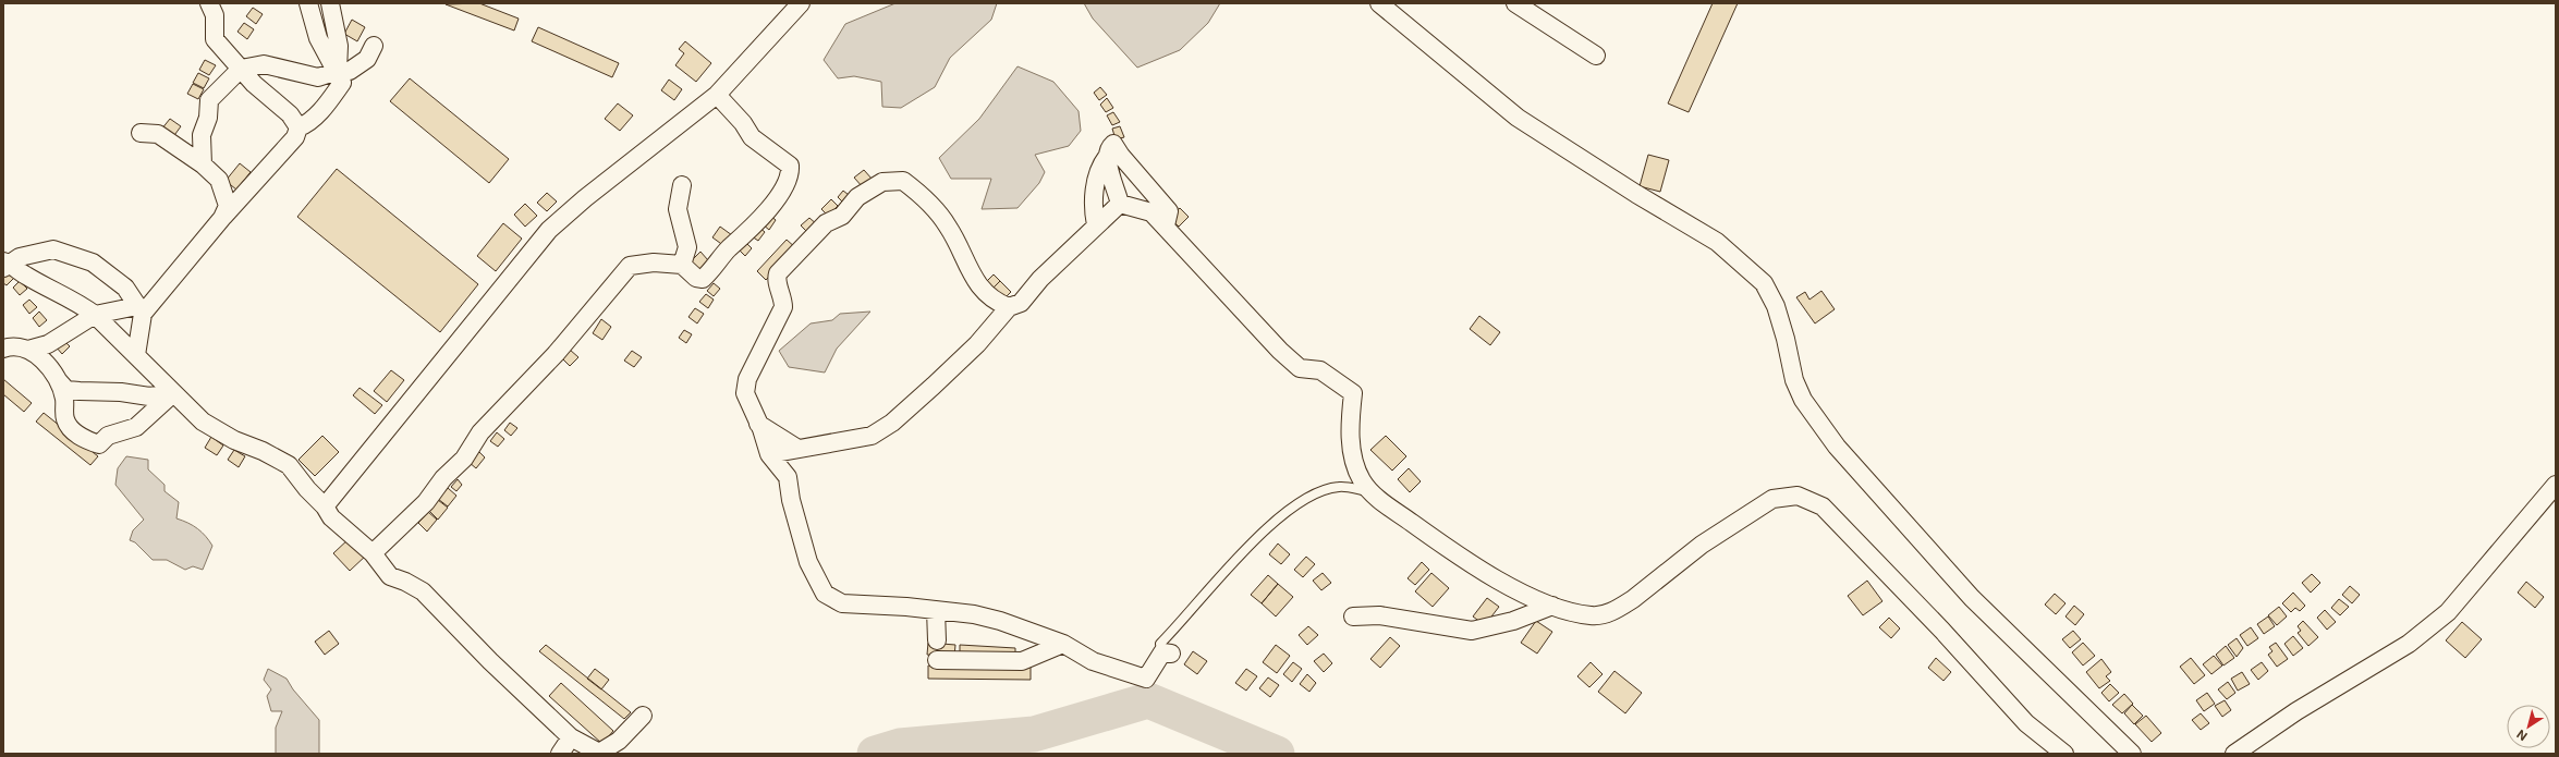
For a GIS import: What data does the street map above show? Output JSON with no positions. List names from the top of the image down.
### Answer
{
  "north": "bottom left"
}
